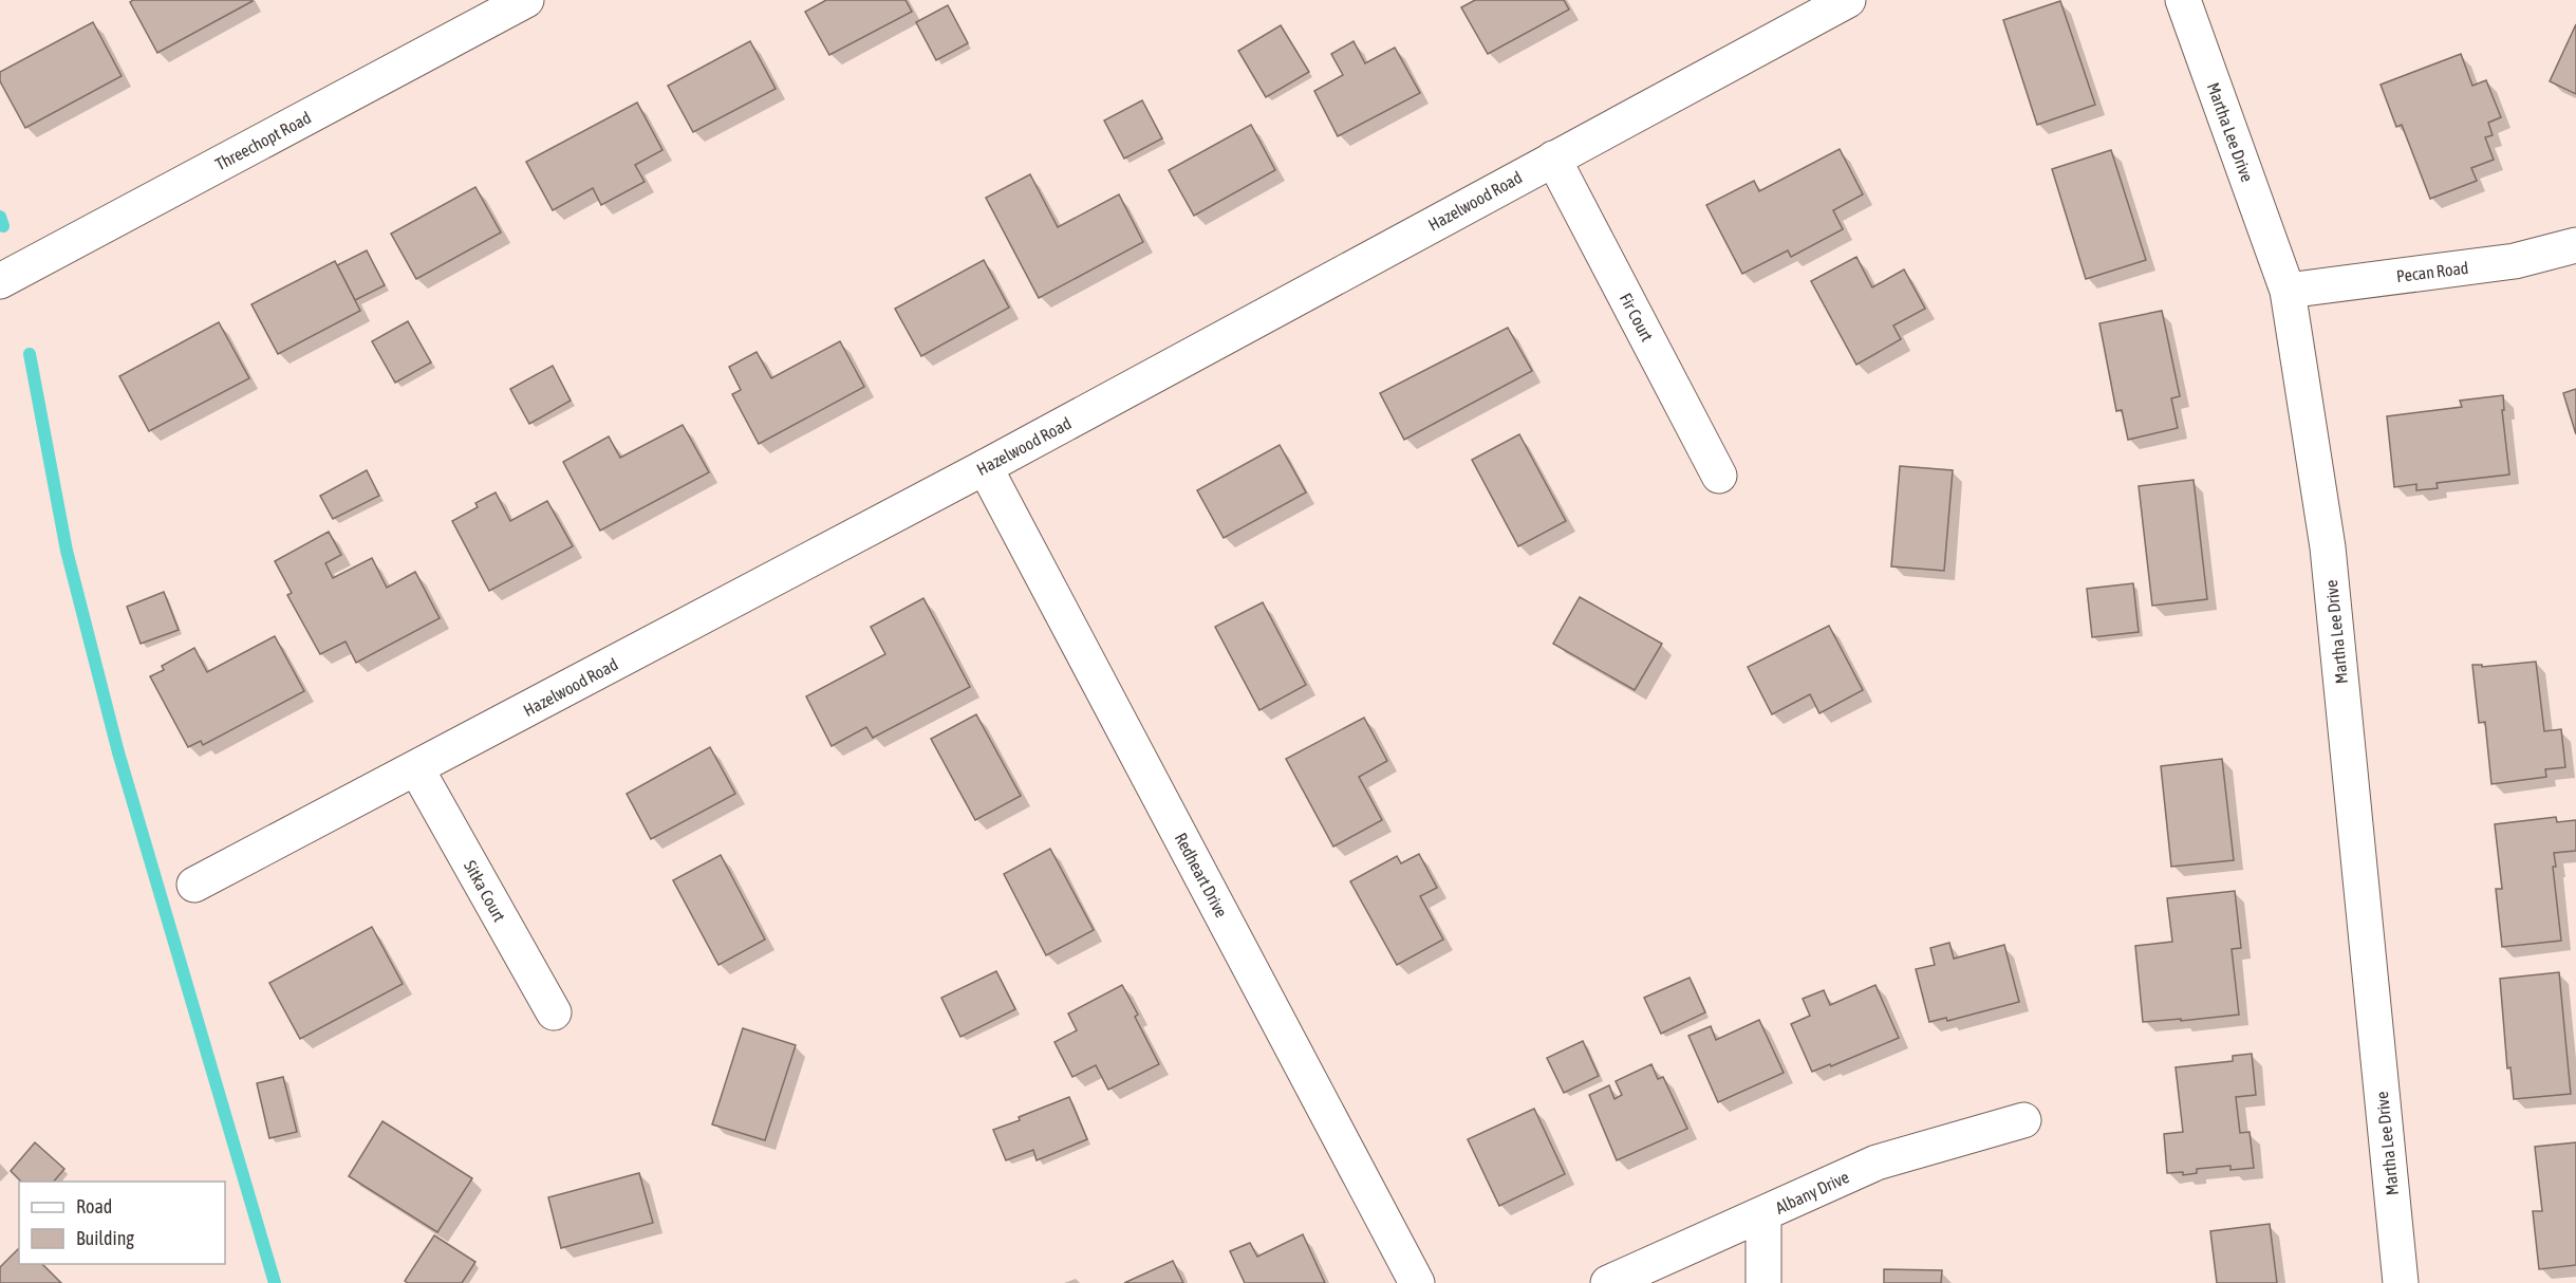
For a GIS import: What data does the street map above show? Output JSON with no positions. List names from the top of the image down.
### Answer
{
  "streets": {
    "street": [
      "Martha Lee Drive",
      "Threechopt Road",
      "Hazelwood Road",
      "Pecan Road",
      "Fir Court",
      "Redheart Drive",
      "Sitka Court",
      "Albany Drive"
    ]
  },
  "crossings": [
    ["Martha Lee Drive", "Pecan Road"],
    ["Hazelwood Road", "Fir Court"],
    ["Hazelwood Road", "Redheart Drive"],
    ["Hazelwood Road", "Sitka Court"]
  ],
  "legend": ["Road", "Building"]
}
